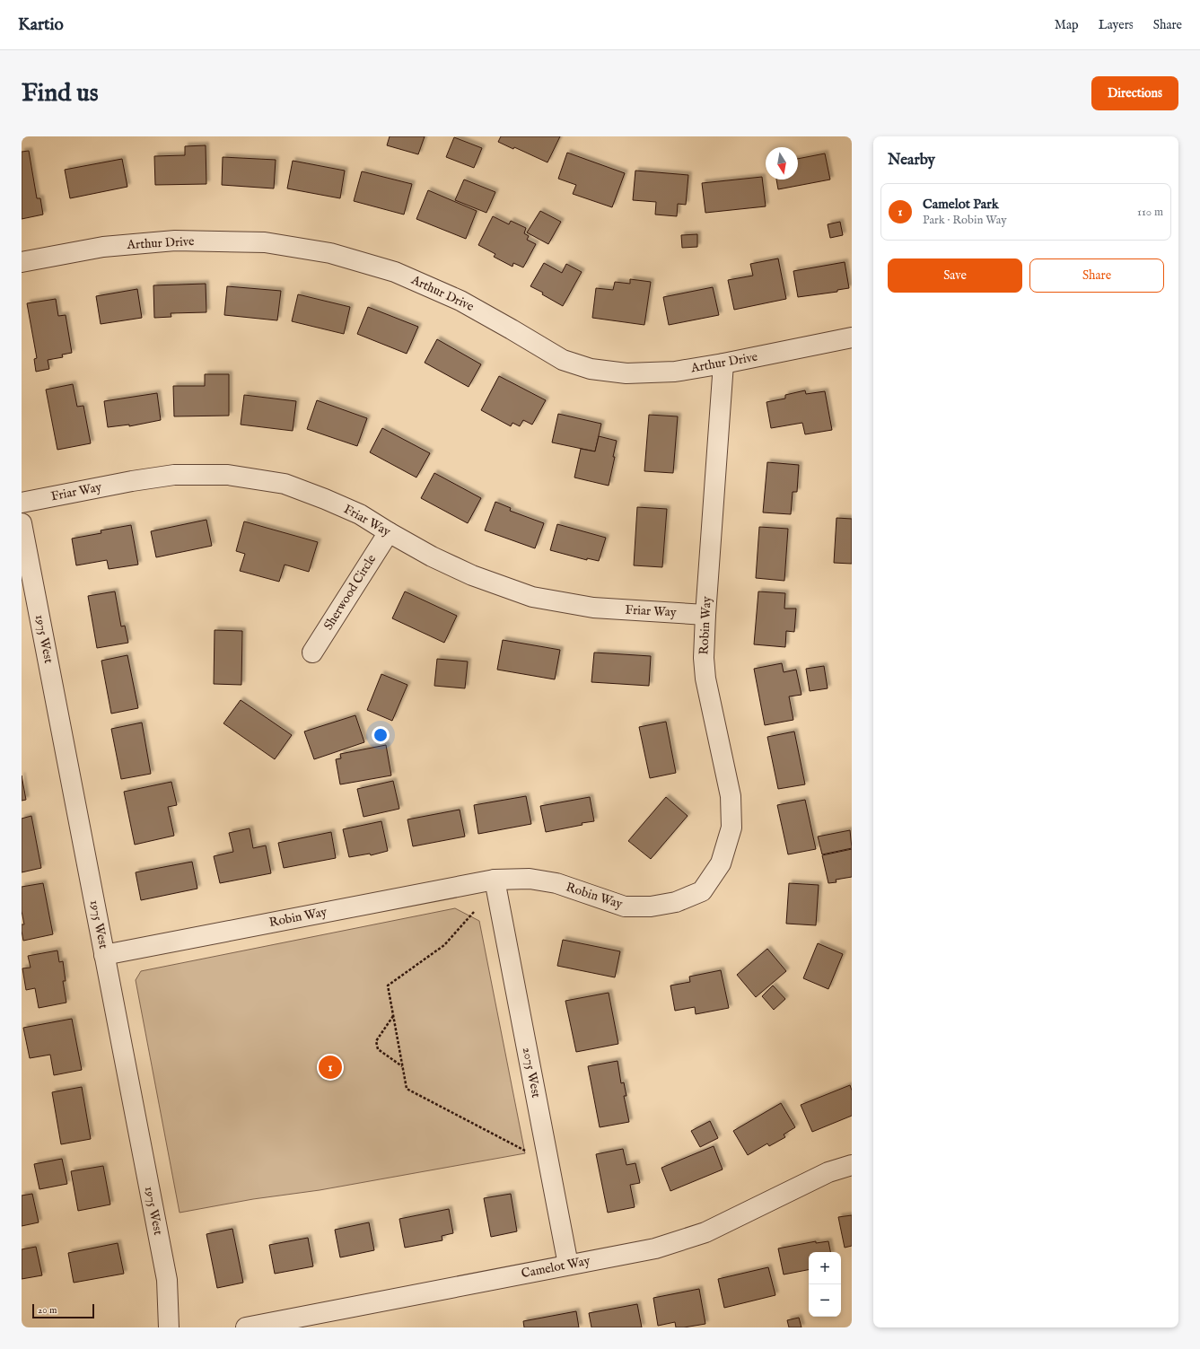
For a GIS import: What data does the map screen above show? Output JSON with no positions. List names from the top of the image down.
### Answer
{
  "streets": {
    "street": [
      "Arthur Drive",
      "Friar Way",
      "Sherwood Circle",
      "Robin Way",
      "1975 West",
      "2075 West",
      "Camelot Way"
    ]
  },
  "crossings": [
    ["Arthur Drive", "Robin Way"],
    ["Friar Way", "Sherwood Circle"],
    ["Friar Way", "Robin Way"],
    ["Robin Way", "1975 West"],
    ["Robin Way", "2075 West"],
    ["2075 West", "Camelot Way"]
  ],
  "scale_bar": "20 m",
  "north": "bottom",
  "page": {
    "header": "Kartio",
    "nav": ["Map", "Layers", "Share"],
    "buttons": [
      "Directions",
      ["Save", "Share"]
    ],
    "title": "Find us",
    "heading": "Nearby",
    "list": [
      {
        "mark": "1",
        "name": "Camelot Park",
        "note": "Park · Robin Way",
        "value": "110 m"
      }
    ],
    "pins": "1",
    "map_buttons": ["+", "−"],
    "scale": "20 m"
  }
}
